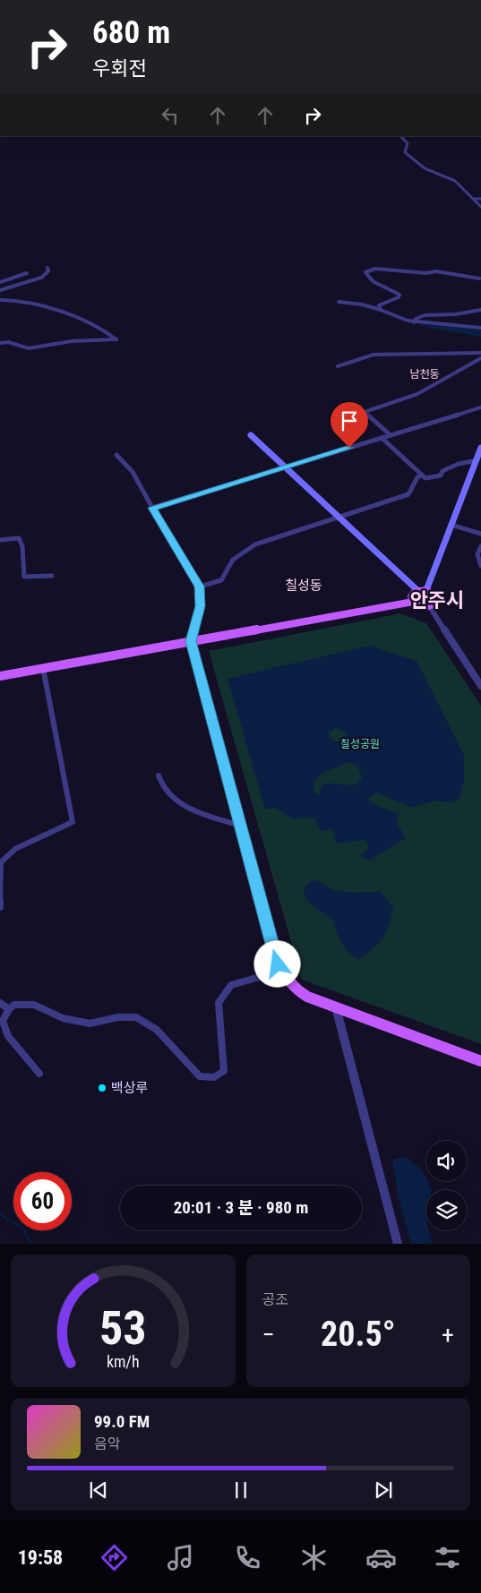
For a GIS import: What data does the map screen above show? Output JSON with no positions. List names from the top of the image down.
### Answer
{
  "districts": ["남천동", "칠성동", "안주시"],
  "parks": ["칠성공원"],
  "places": ["백상루"],
  "page": {
    "turn": ["680 m", "우회전"],
    "limit": "60",
    "trip": "20:01 · 3 분 · 980 m",
    "tile": "공조",
    "heat": ["−", "20.5°", "+"],
    "song": ["99.0 FM", "음악"],
    "tabs": "19:58",
    "gauge": ["53", "km/h"]
  }
}
